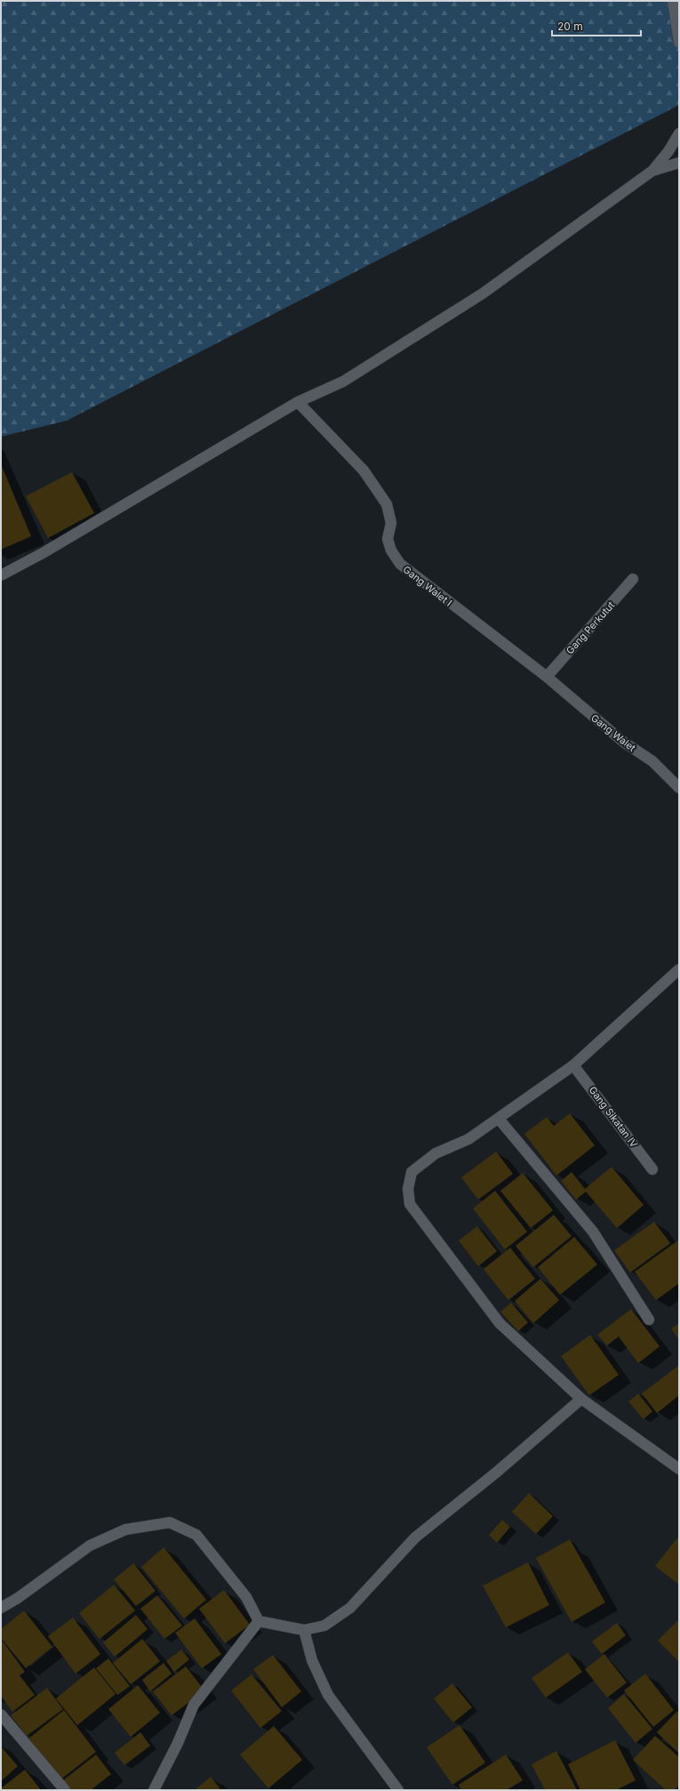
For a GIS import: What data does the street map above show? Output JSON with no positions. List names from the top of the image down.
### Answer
{
  "streets": {
    "street": [
      "Gang Walet I",
      "Gang Perkutut",
      "Gang Walet",
      "Gang Sikatan IV"
    ]
  },
  "crossings": [
    ["Gang Walet I", "Gang Perkutut"],
    ["Gang Walet I", "Gang Walet"],
    ["Gang Perkutut", "Gang Walet"]
  ],
  "scale_bar": "20 m"
}
